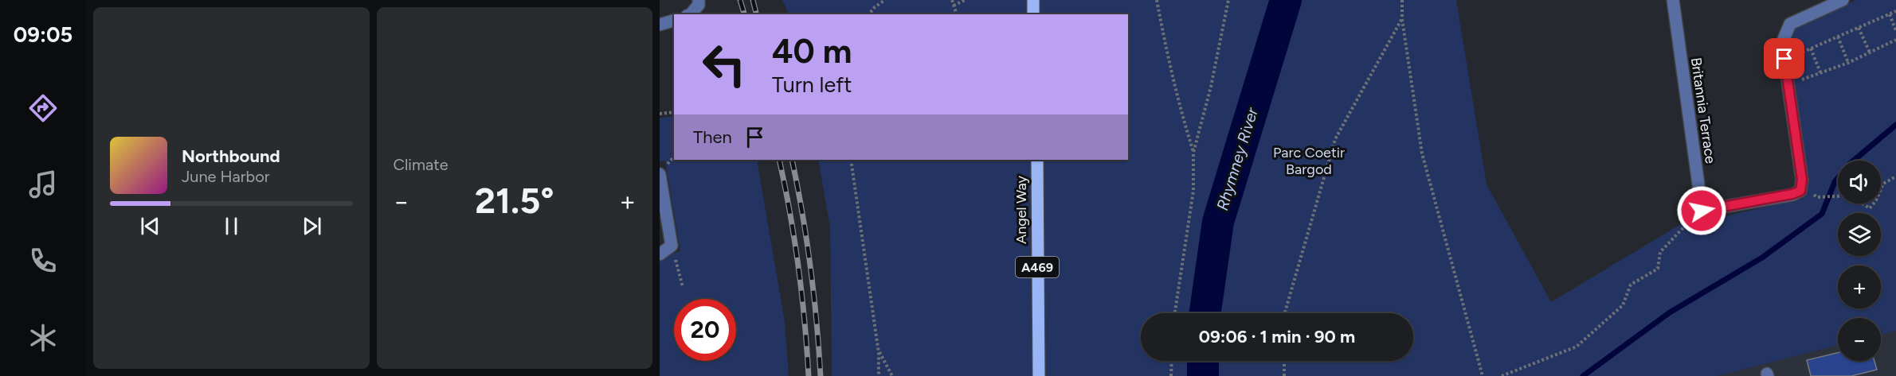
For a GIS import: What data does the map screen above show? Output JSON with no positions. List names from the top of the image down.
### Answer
{
  "streets": {
    "main road": ["Angel Way", "A469"],
    "street": ["Britannia Terrace"]
  },
  "water": ["Rhymney River"],
  "parks": ["Parc Coetir Bargod"],
  "page": {
    "tabs": "09:05",
    "tile": "Climate",
    "turn": ["40 m", "Turn left"],
    "then": "Then",
    "song": ["Northbound", "June Harbor"],
    "map_buttons": ["+", "−"],
    "heat": ["−", "21.5°", "+"],
    "limit": "20",
    "trip": "09:06 · 1 min · 90 m"
  }
}
